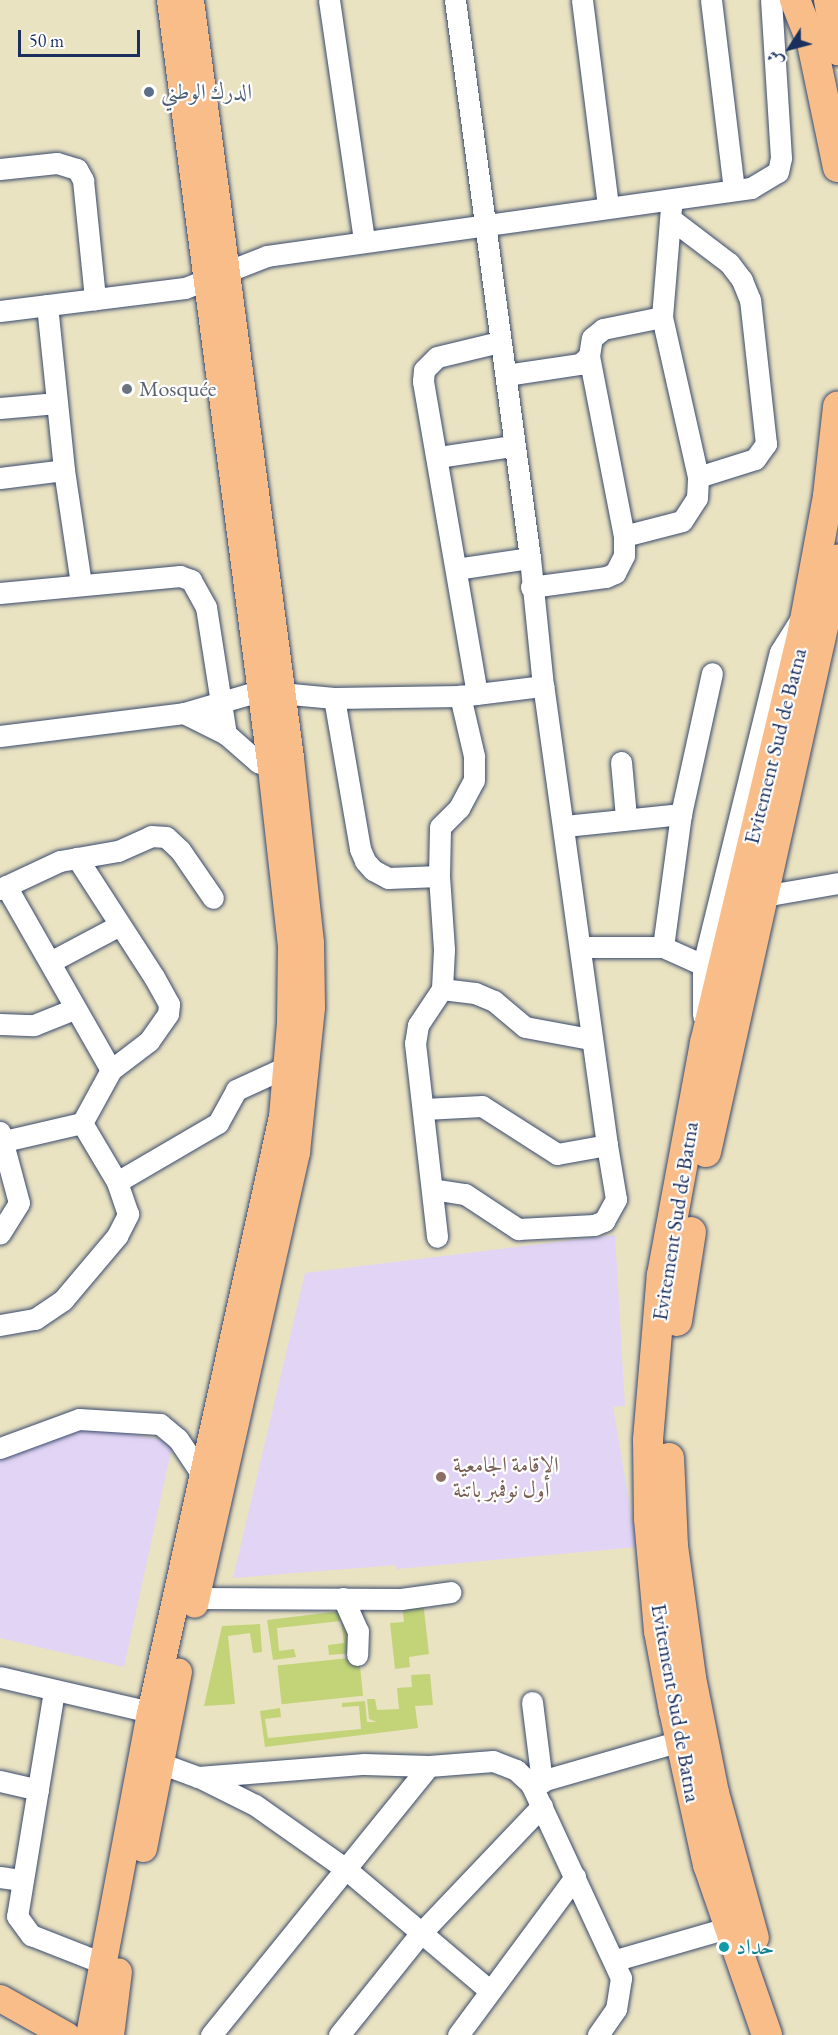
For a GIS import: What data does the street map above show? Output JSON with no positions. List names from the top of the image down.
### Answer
{
  "streets": {
    "highway": ["Evitement Sud de Batna"]
  },
  "places": [
    "الدرك الوطني",
    "Mosquée",
    "الإقامة الجامعية أول نوفمبر باتنة",
    "حداد"
  ],
  "scale_bar": "50 m",
  "north": "bottom left"
}
